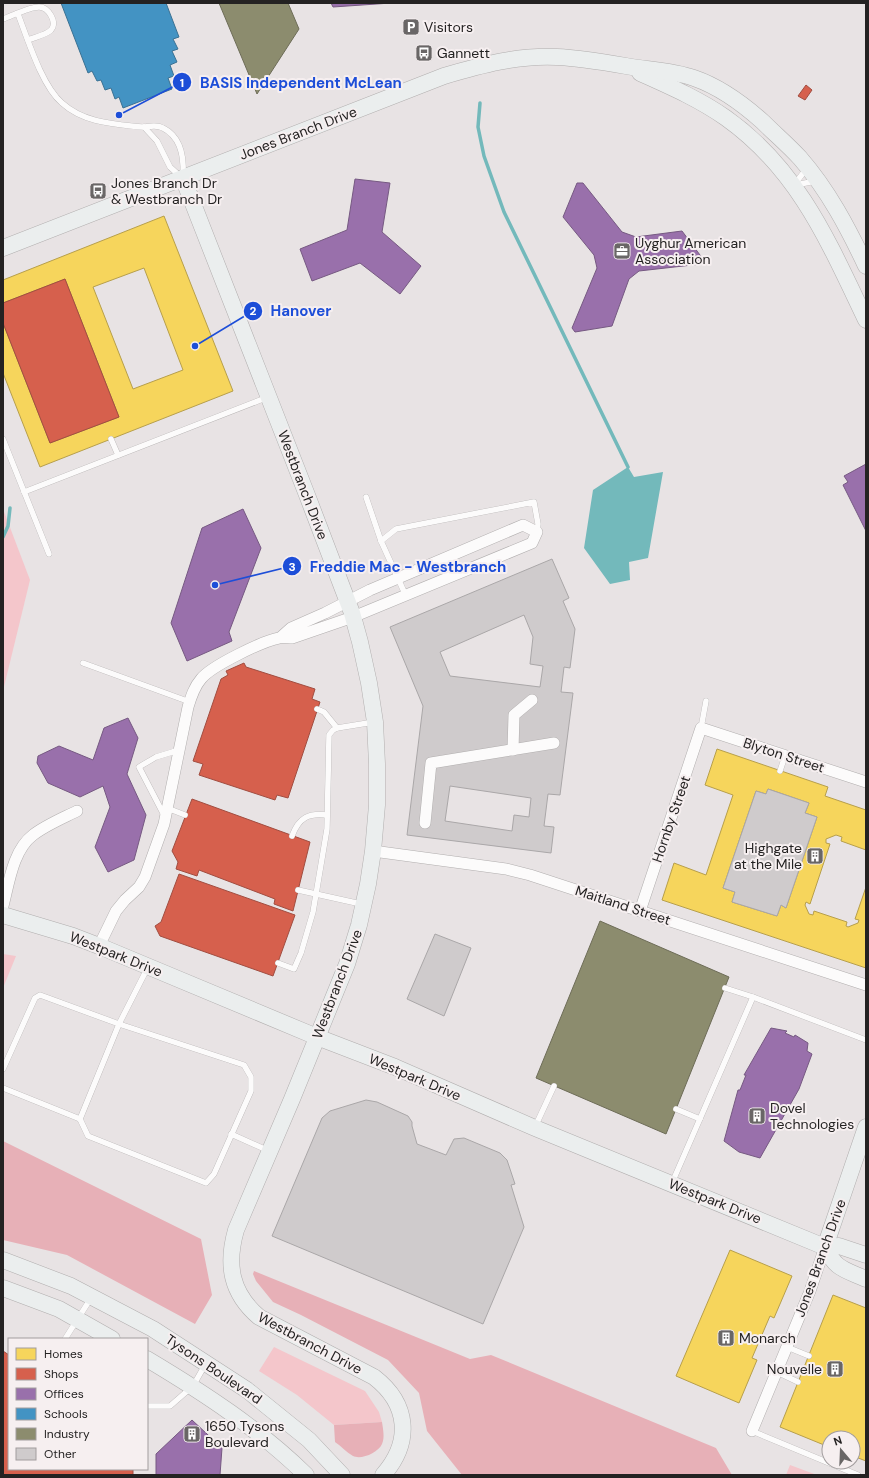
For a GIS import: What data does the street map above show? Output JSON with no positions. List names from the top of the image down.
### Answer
{
  "streets": {
    "street": [
      "Jones Branch Drive",
      "Westbranch Drive",
      "Blyton Street",
      "Hornby Street",
      "Maitland Street",
      "Westpark Drive",
      "Tysons Boulevard"
    ]
  },
  "crossings": [
    ["Jones Branch Drive", "Westbranch Drive"],
    ["Jones Branch Drive", "Westpark Drive"],
    ["Westbranch Drive", "Maitland Street"],
    ["Westbranch Drive", "Westpark Drive"],
    ["Blyton Street", "Hornby Street"],
    ["Hornby Street", "Maitland Street"]
  ],
  "places": {
    "parking": ["Visitors"],
    "bus stop": ["Gannett", "Jones Branch Dr & Westbranch Dr"],
    "other": ["BASIS Independent McLean", "Hanover", "Freddie Mac - Westbranch"],
    "office": ["Uyghur American Association"],
    "building": [
      "Highgate at the Mile",
      "Dovel Technologies",
      "Monarch",
      "Nouvelle",
      "1650 Tysons Boulevard"
    ]
  },
  "legend": [
    "Homes",
    "Shops",
    "Offices",
    "Schools",
    "Industry",
    "Other"
  ],
  "north": "top"
}
